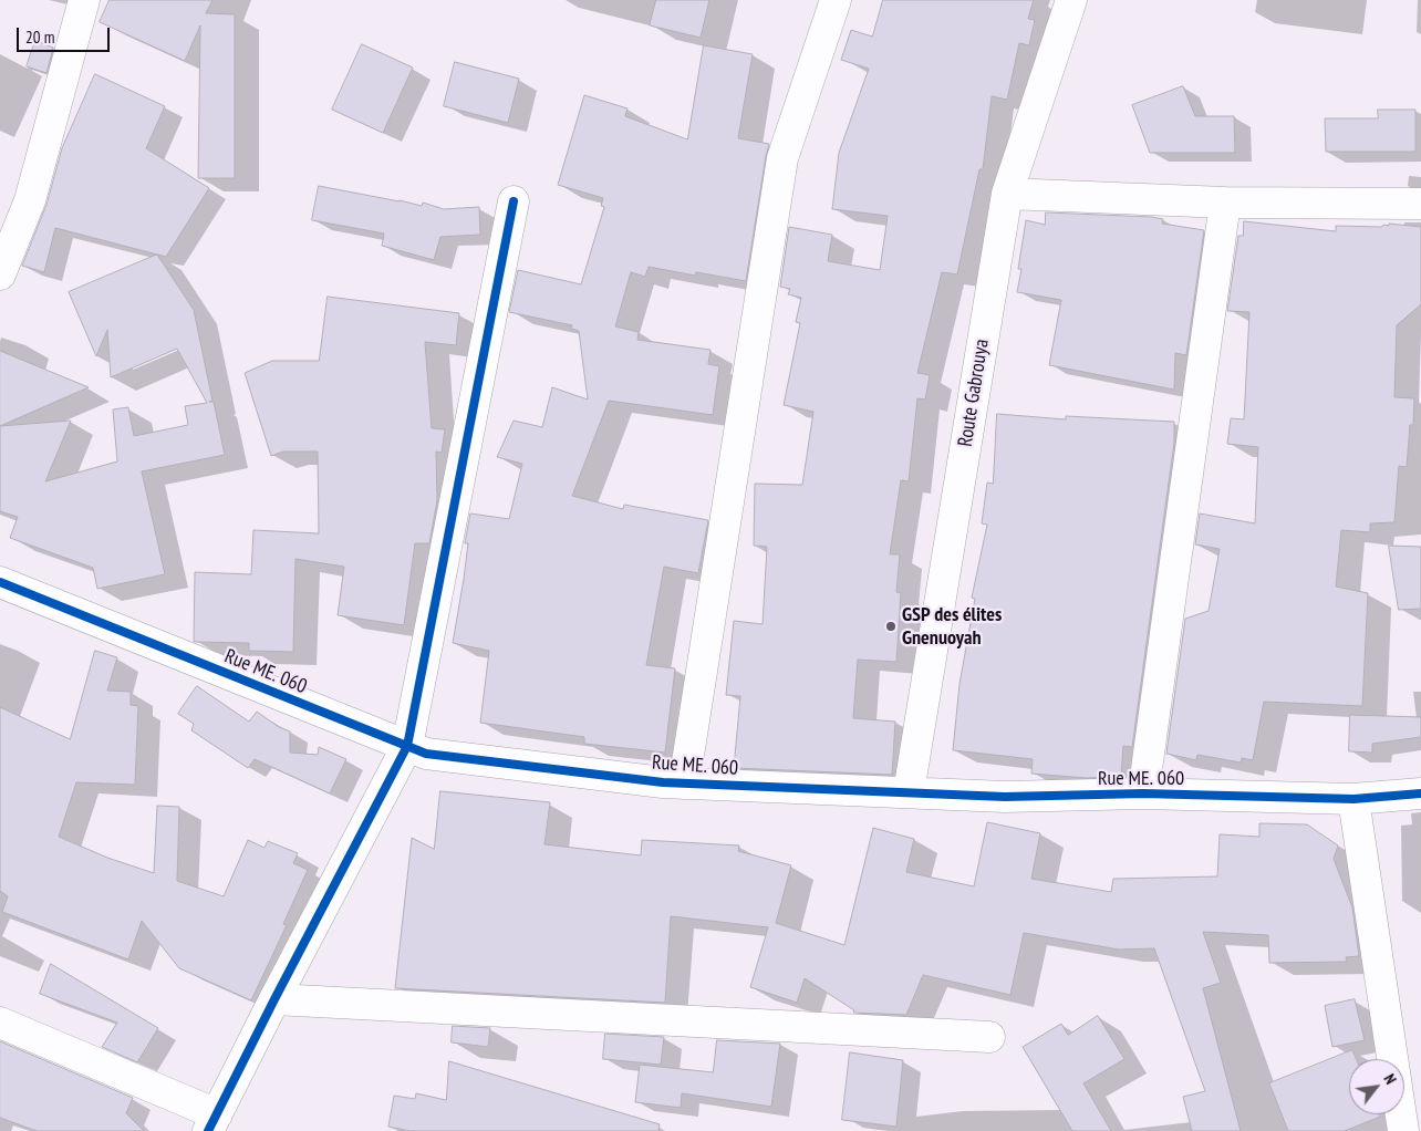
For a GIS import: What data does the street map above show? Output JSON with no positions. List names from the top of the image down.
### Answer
{
  "streets": {
    "street": ["Route Gabrouya", "Rue ME. 060"]
  },
  "crossings": [
    ["Route Gabrouya", "Rue ME. 060"]
  ],
  "places": ["GSP des élites Gnenuoyah"],
  "scale_bar": "20 m",
  "north": "top right"
}
